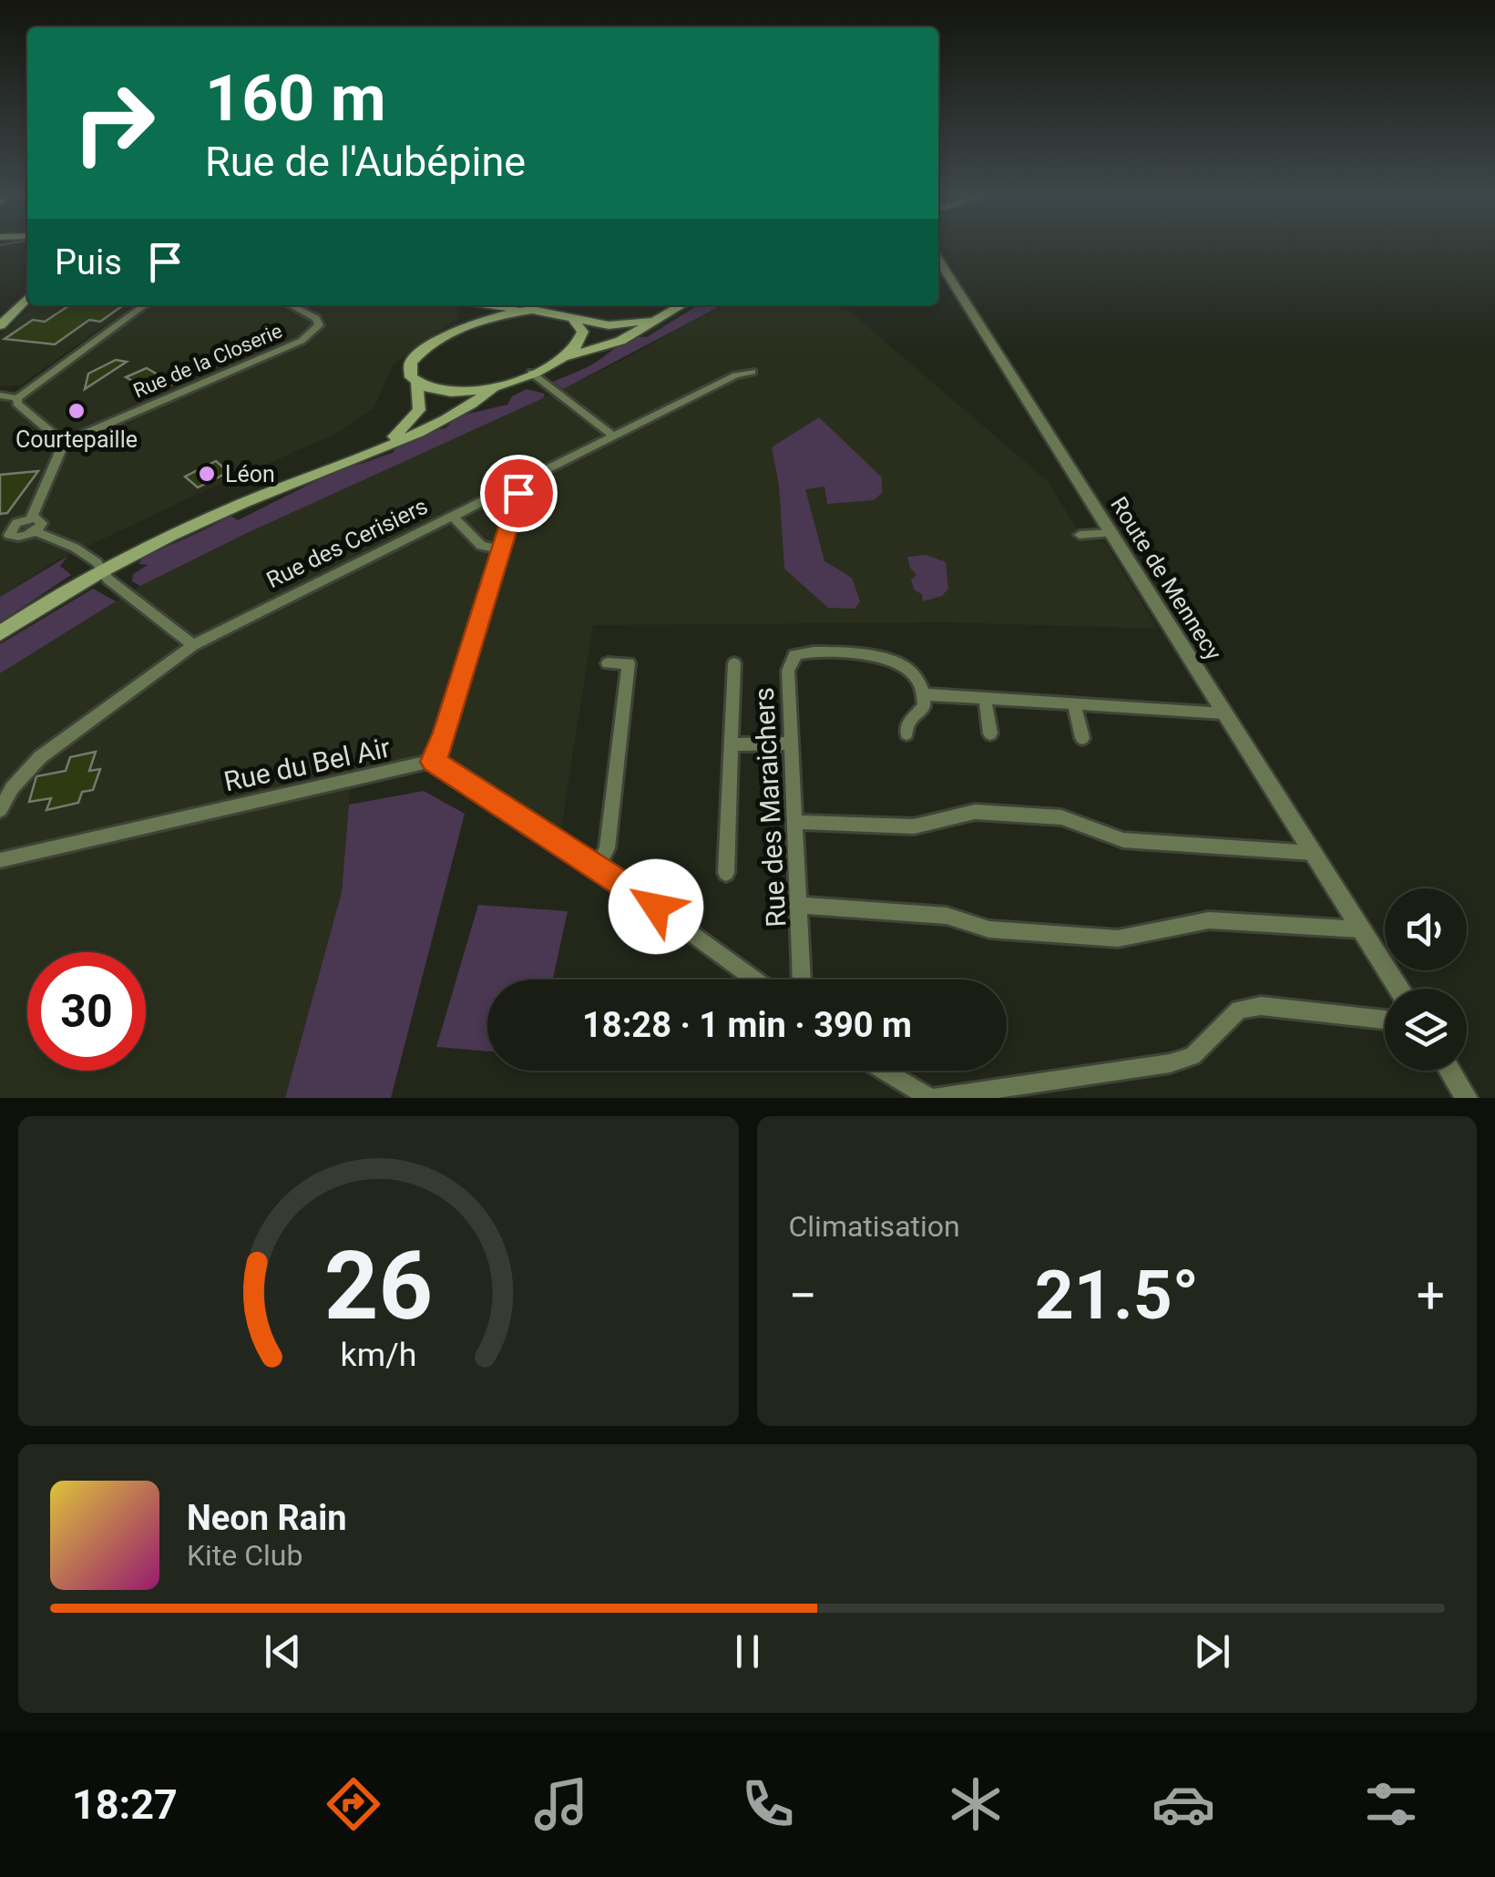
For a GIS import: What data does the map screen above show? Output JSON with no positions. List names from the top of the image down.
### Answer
{
  "streets": {
    "street": [
      "Rue de la Closerie",
      "Rue des Cerisiers",
      "Route de Mennecy",
      "Rue du Bel Air",
      "Rue des Maraichers"
    ]
  },
  "places": ["Courtepaille", "Léon"],
  "page": {
    "turn": ["160 m", "Rue de l'Aubépine"],
    "then": "Puis",
    "limit": "30",
    "trip": "18:28 · 1 min · 390 m",
    "tile": "Climatisation",
    "heat": ["−", "21.5°", "+"],
    "song": ["Neon Rain", "Kite Club"],
    "tabs": "18:27",
    "gauge": ["26", "km/h"]
  }
}
